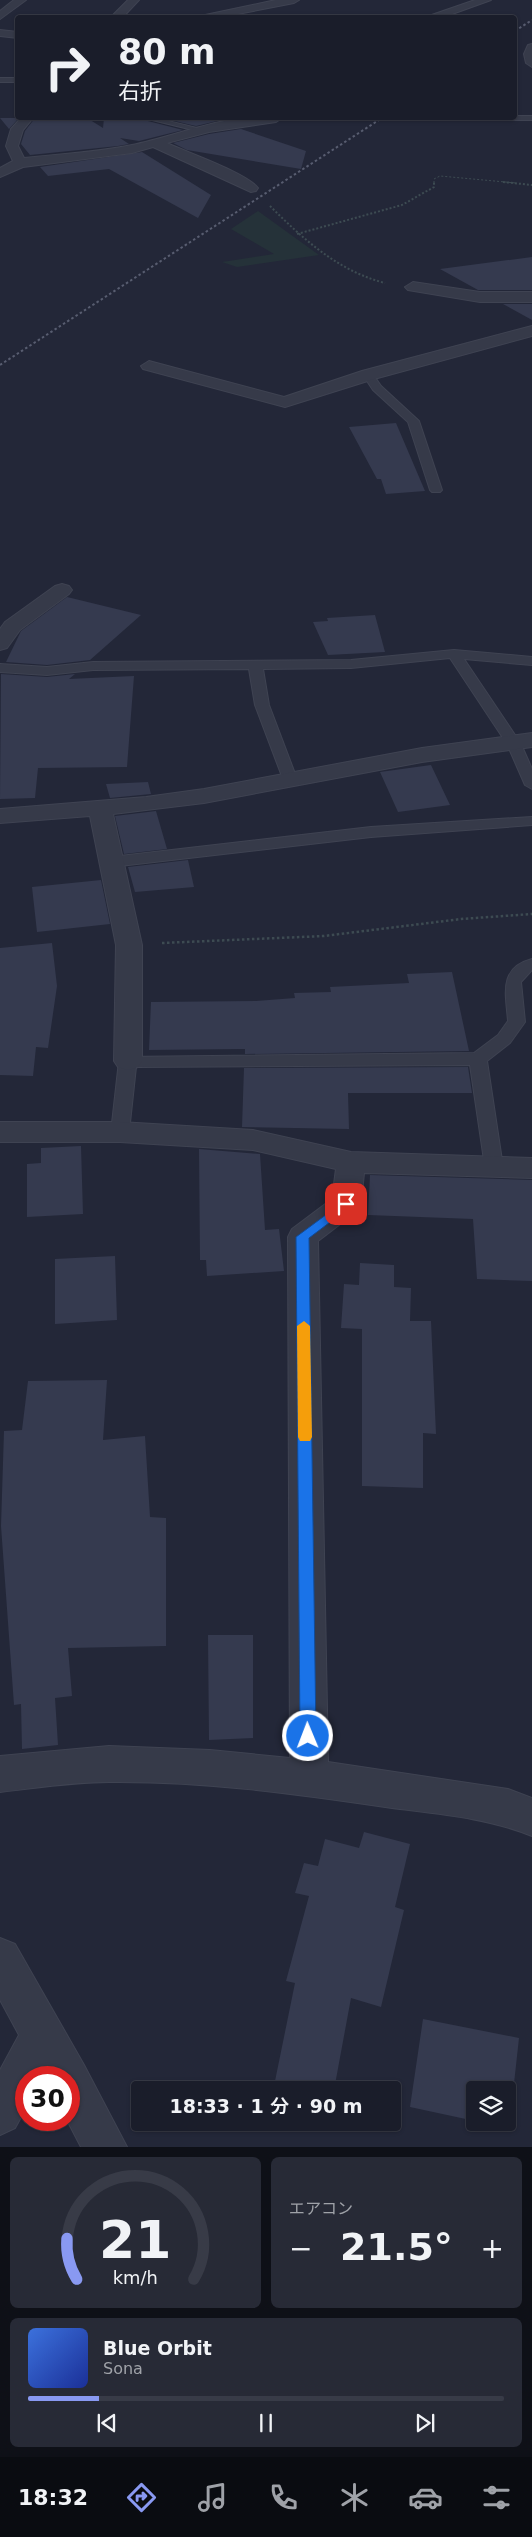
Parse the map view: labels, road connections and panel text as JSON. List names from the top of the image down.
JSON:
{
  "page": {
    "turn": ["80 m", "右折"],
    "limit": "30",
    "trip": "18:33 · 1 分 · 90 m",
    "tile": "エアコン",
    "heat": ["−", "21.5°", "+"],
    "song": ["Blue Orbit", "Sona"],
    "tabs": "18:32",
    "gauge": ["21", "km/h"]
  }
}
